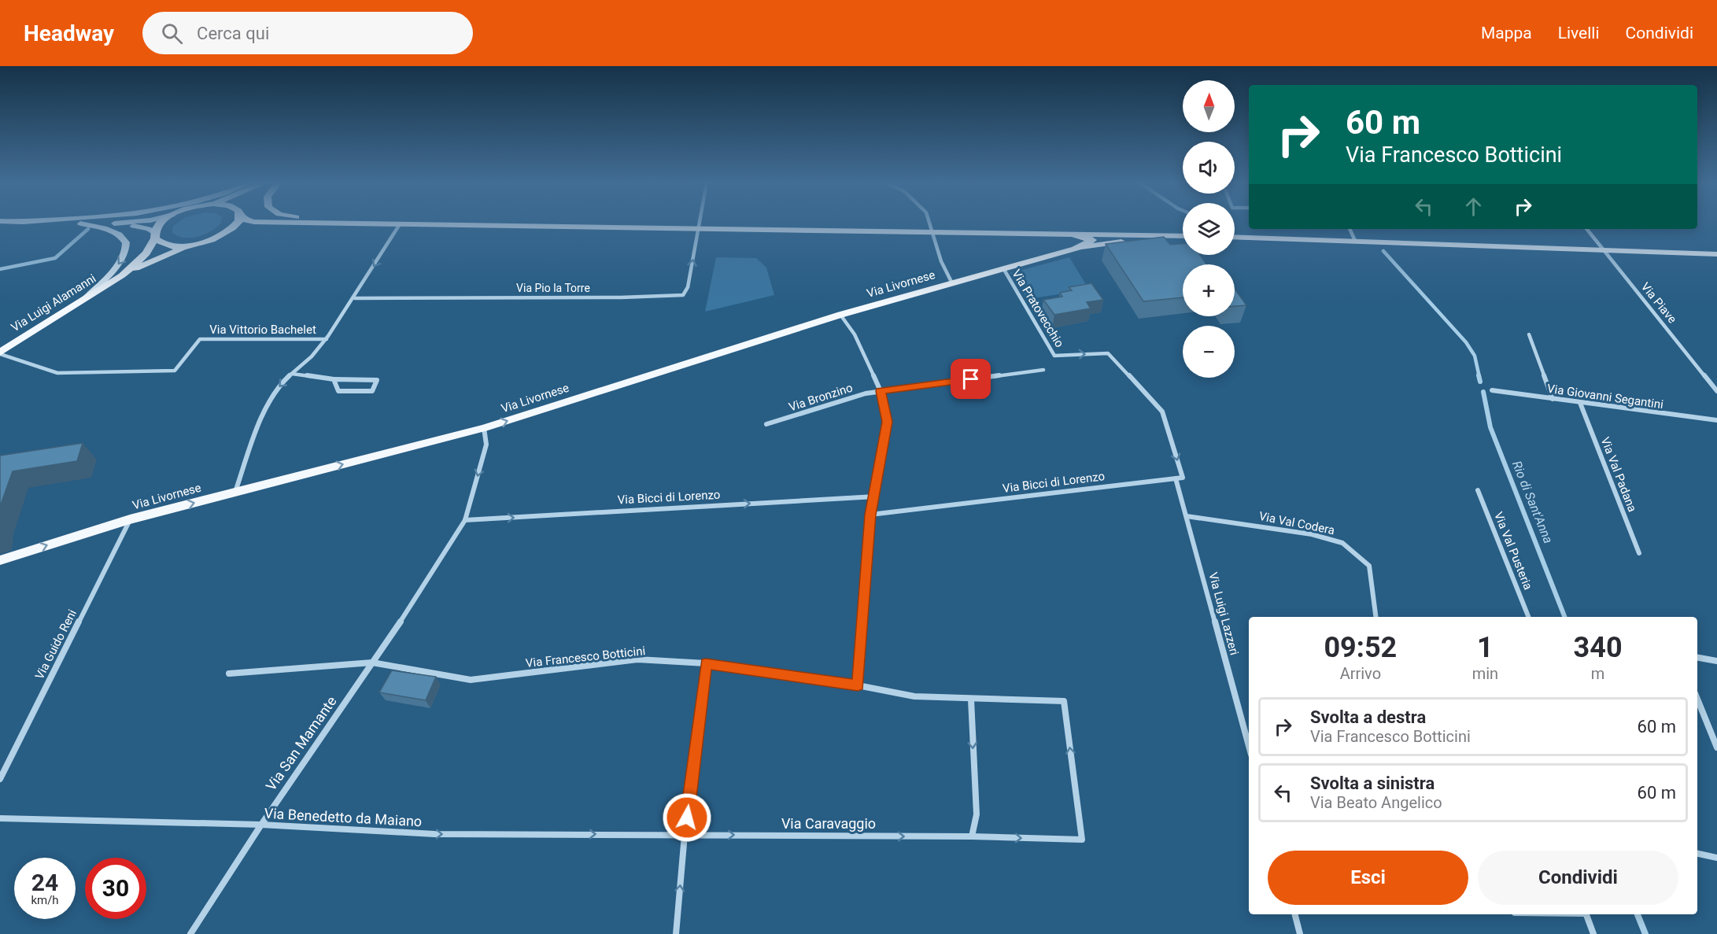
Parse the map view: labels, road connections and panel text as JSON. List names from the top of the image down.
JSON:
{
  "streets": {
    "main road": ["Via Livornese", "Via Luigi Alamanni"],
    "street": [
      "Via Pio la Torre",
      "Via Piave",
      "Via Pratovecchio",
      "Via Vittorio Bachelet",
      "Via Giovanni Segantini",
      "Via Bronzino",
      "Via Val Padana",
      "Via Bicci di Lorenzo",
      "Via Val Codera",
      "Via Val Pusteria",
      "Via Luigi Lazzeri",
      "Via Guido Reni",
      "Via Francesco Botticini",
      "Via San Mamante",
      "Via Benedetto da Maiano",
      "Via Caravaggio"
    ]
  },
  "crossings": [
    ["Via Livornese", "Via Pratovecchio"],
    ["Via Livornese", "Via Guido Reni"],
    ["Via Livornese", "Via San Mamante"],
    ["Via Luigi Alamanni", "Via Vittorio Bachelet"],
    ["Via Pratovecchio", "Via Bicci di Lorenzo"],
    ["Via Giovanni Segantini", "Via Val Padana"],
    ["Via Bicci di Lorenzo", "Via Luigi Lazzeri"],
    ["Via Bicci di Lorenzo", "Via San Mamante"],
    ["Via Val Codera", "Via Luigi Lazzeri"],
    ["Via Francesco Botticini", "Via San Mamante"],
    ["Via Francesco Botticini", "Via Caravaggio"],
    ["Via San Mamante", "Via Benedetto da Maiano"],
    ["Via Benedetto da Maiano", "Via Caravaggio"]
  ],
  "one_way": [
    "Via Livornese",
    "Via Pio la Torre",
    "Via Pratovecchio",
    "Via Bicci di Lorenzo",
    "Via Benedetto da Maiano"
  ],
  "water": ["Rio di Sant'Anna"],
  "north": "top",
  "page": {
    "header": "Headway",
    "search": "Cerca qui",
    "nav": ["Mappa", "Livelli", "Condividi"],
    "map_buttons": ["+", "−"],
    "turn": ["60 m", "Via Francesco Botticini"],
    "eta": [
      "09:52",
      "Arrivo",
      "1",
      "min",
      "340",
      "m"
    ],
    "list": [
      {
        "name": "Svolta a destra",
        "note": "Via Francesco Botticini",
        "value": "60 m"
      },
      {
        "name": "Svolta a sinistra",
        "note": "Via Beato Angelico",
        "value": "60 m"
      }
    ],
    "buttons": ["Esci", "Condividi"],
    "speed": "24 km/h",
    "limit": "30"
  }
}
